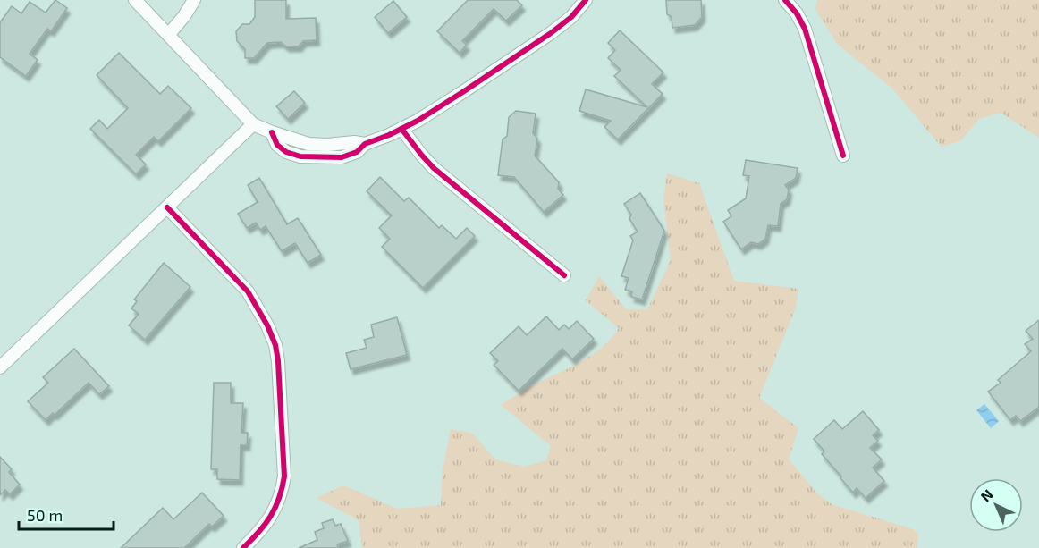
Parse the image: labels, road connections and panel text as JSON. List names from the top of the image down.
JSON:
{
  "scale_bar": "50 m",
  "north": "top left"
}
